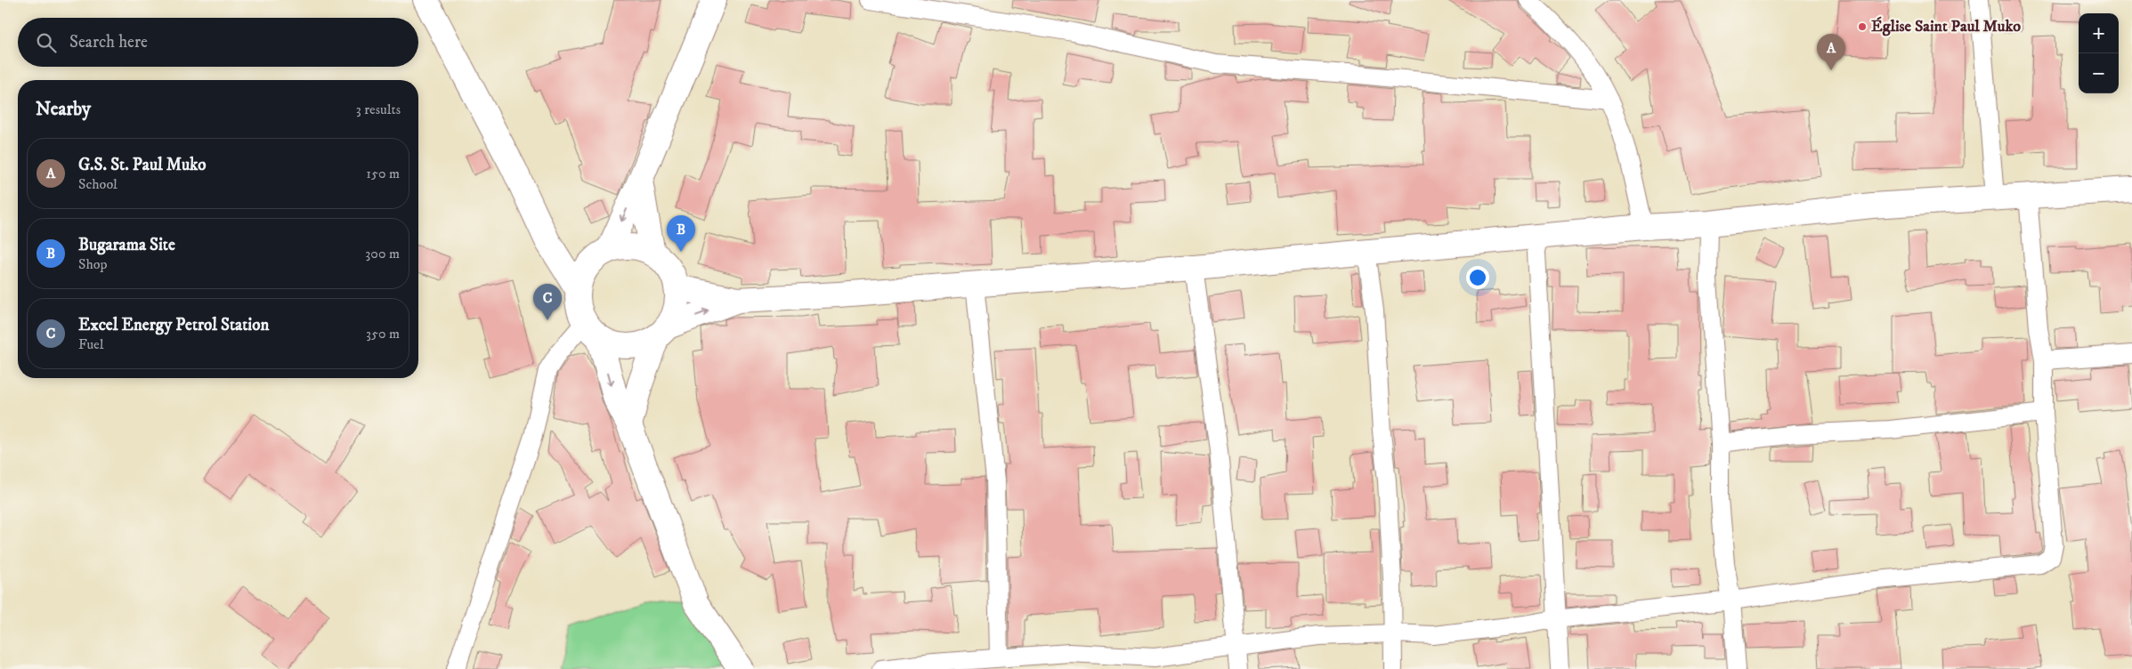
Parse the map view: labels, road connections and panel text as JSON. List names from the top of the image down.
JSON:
{
  "places": ["Église Saint Paul Muko"],
  "page": {
    "map_buttons": ["+", "−"],
    "search": "Search here",
    "pins": ["A", "B", "C"],
    "heading": ["Nearby", "3 results"],
    "list": [
      {
        "mark": "A",
        "name": "G.S. St. Paul Muko",
        "note": "School",
        "value": "150 m"
      },
      {
        "mark": "B",
        "name": "Bugarama Site",
        "note": "Shop",
        "value": "300 m"
      },
      {
        "mark": "C",
        "name": "Excel Energy Petrol Station",
        "note": "Fuel",
        "value": "350 m"
      }
    ]
  }
}
